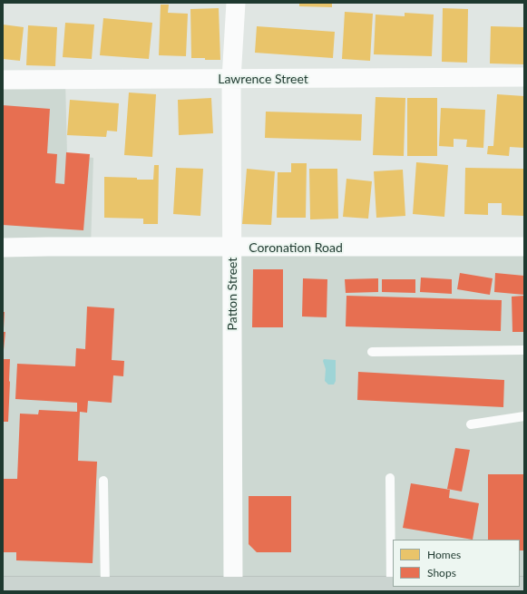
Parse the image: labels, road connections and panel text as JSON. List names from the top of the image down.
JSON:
{
  "streets": {
    "street": ["Lawrence Street", "Coronation Road", "Patton Street"]
  },
  "crossings": [
    ["Lawrence Street", "Patton Street"],
    ["Coronation Road", "Patton Street"]
  ],
  "legend": ["Homes", "Shops"]
}
